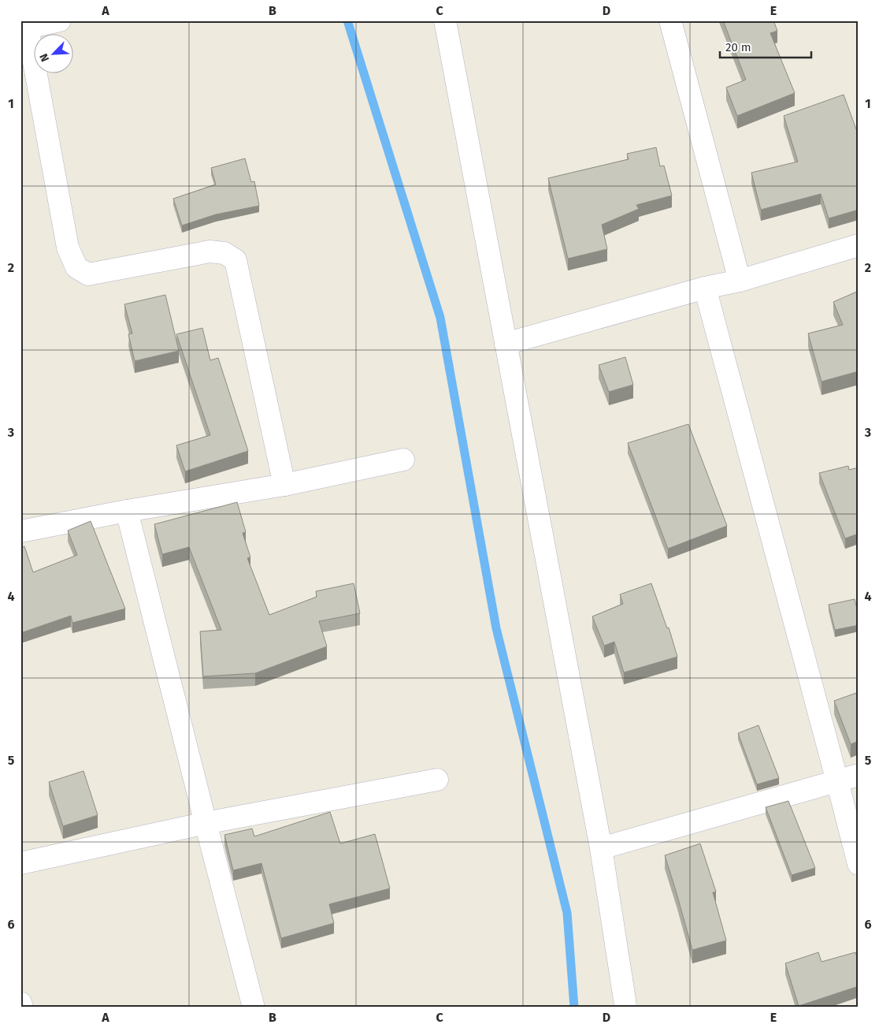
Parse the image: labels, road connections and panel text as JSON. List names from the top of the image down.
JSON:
{
  "scale_bar": "20 m",
  "north": "bottom left",
  "grid": {
    "columns": [
      "A",
      "B",
      "C",
      "D",
      "E"
    ],
    "rows": [
      "1",
      "2",
      "3",
      "4",
      "5",
      "6"
    ]
  }
}
